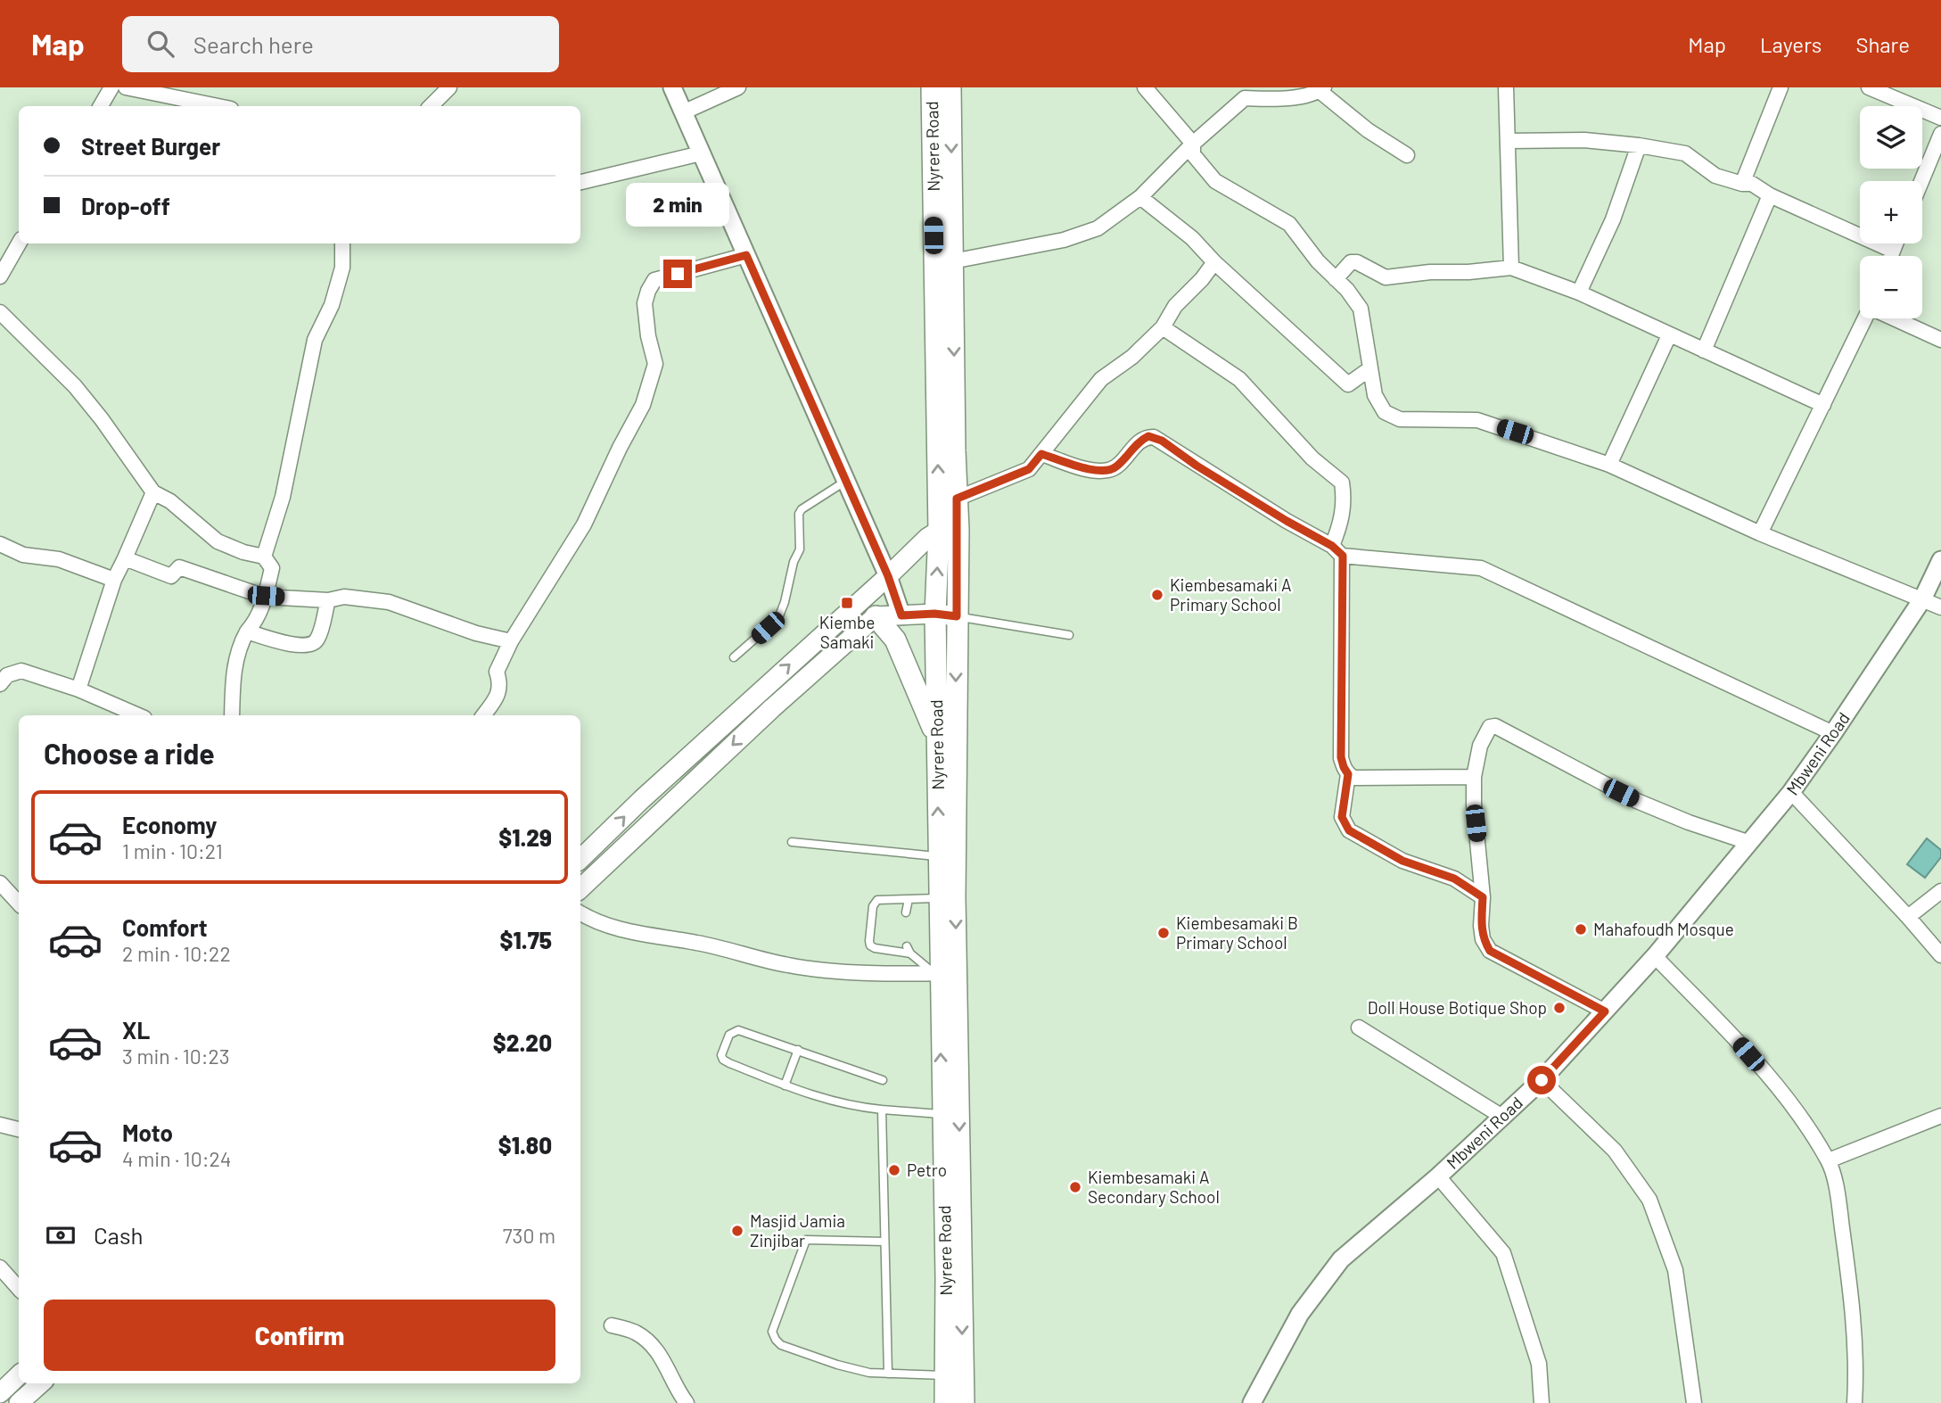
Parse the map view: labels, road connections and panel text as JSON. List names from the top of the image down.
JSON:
{
  "streets": {
    "main road": ["Nyrere Road"],
    "street": ["Mbweni Road"]
  },
  "places": {
    "other": [
      "Kiembesamaki A Primary School",
      "Mahafoudh Mosque",
      "Kiembesamaki B Primary School",
      "Doll House Botique Shop",
      "Petro",
      "Kiembesamaki A Secondary School",
      "Masjid Jamia Zinjibar"
    ],
    "transit": ["Kiembe Samaki"]
  },
  "page": {
    "header": "Map",
    "search": "Search here",
    "nav": ["Map", "Layers", "Share"],
    "map_buttons": ["+", "−"],
    "banner": ["Street Burger", "Drop-off"],
    "bubble": "2 min",
    "heading": "Choose a ride",
    "list": [
      {
        "name": "Economy",
        "note": "1 min · 10:21",
        "value": "$1.29"
      },
      {
        "name": "Comfort",
        "note": "2 min · 10:22",
        "value": "$1.75"
      },
      {
        "name": "XL",
        "note": "3 min · 10:23",
        "value": "$2.20"
      },
      {
        "name": "Moto",
        "note": "4 min · 10:24",
        "value": "$1.80"
      }
    ],
    "pay": ["Cash", "730 m"],
    "buttons": "Confirm"
  }
}
